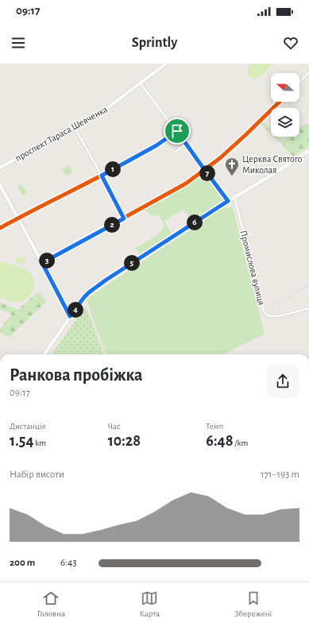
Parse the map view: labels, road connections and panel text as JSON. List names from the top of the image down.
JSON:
{
  "streets": {
    "main road": ["проспект Тараса Шевченка"],
    "street": ["Промислова вулиця"]
  },
  "places": {
    "church": ["Церква Святого Миколая"]
  },
  "north": "left",
  "page": {
    "status": "09:17",
    "header": "Sprintly",
    "pins": [
      "1",
      "7",
      "6",
      "2",
      "3",
      "5",
      "4"
    ],
    "heading": ["Ранкова пробіжка", "09:17"],
    "stats": [
      ["Дистанція", "1.54 km"],
      ["Час", "10:28"],
      ["Темп", "6:48 /km"]
    ],
    "chart": ["Набір висоти", "171–193 m"],
    "list": [
      {
        "name": "200 m",
        "note": "6:43"
      }
    ],
    "tabs": ["Головна", "Карта", "Збережені"]
  }
}
